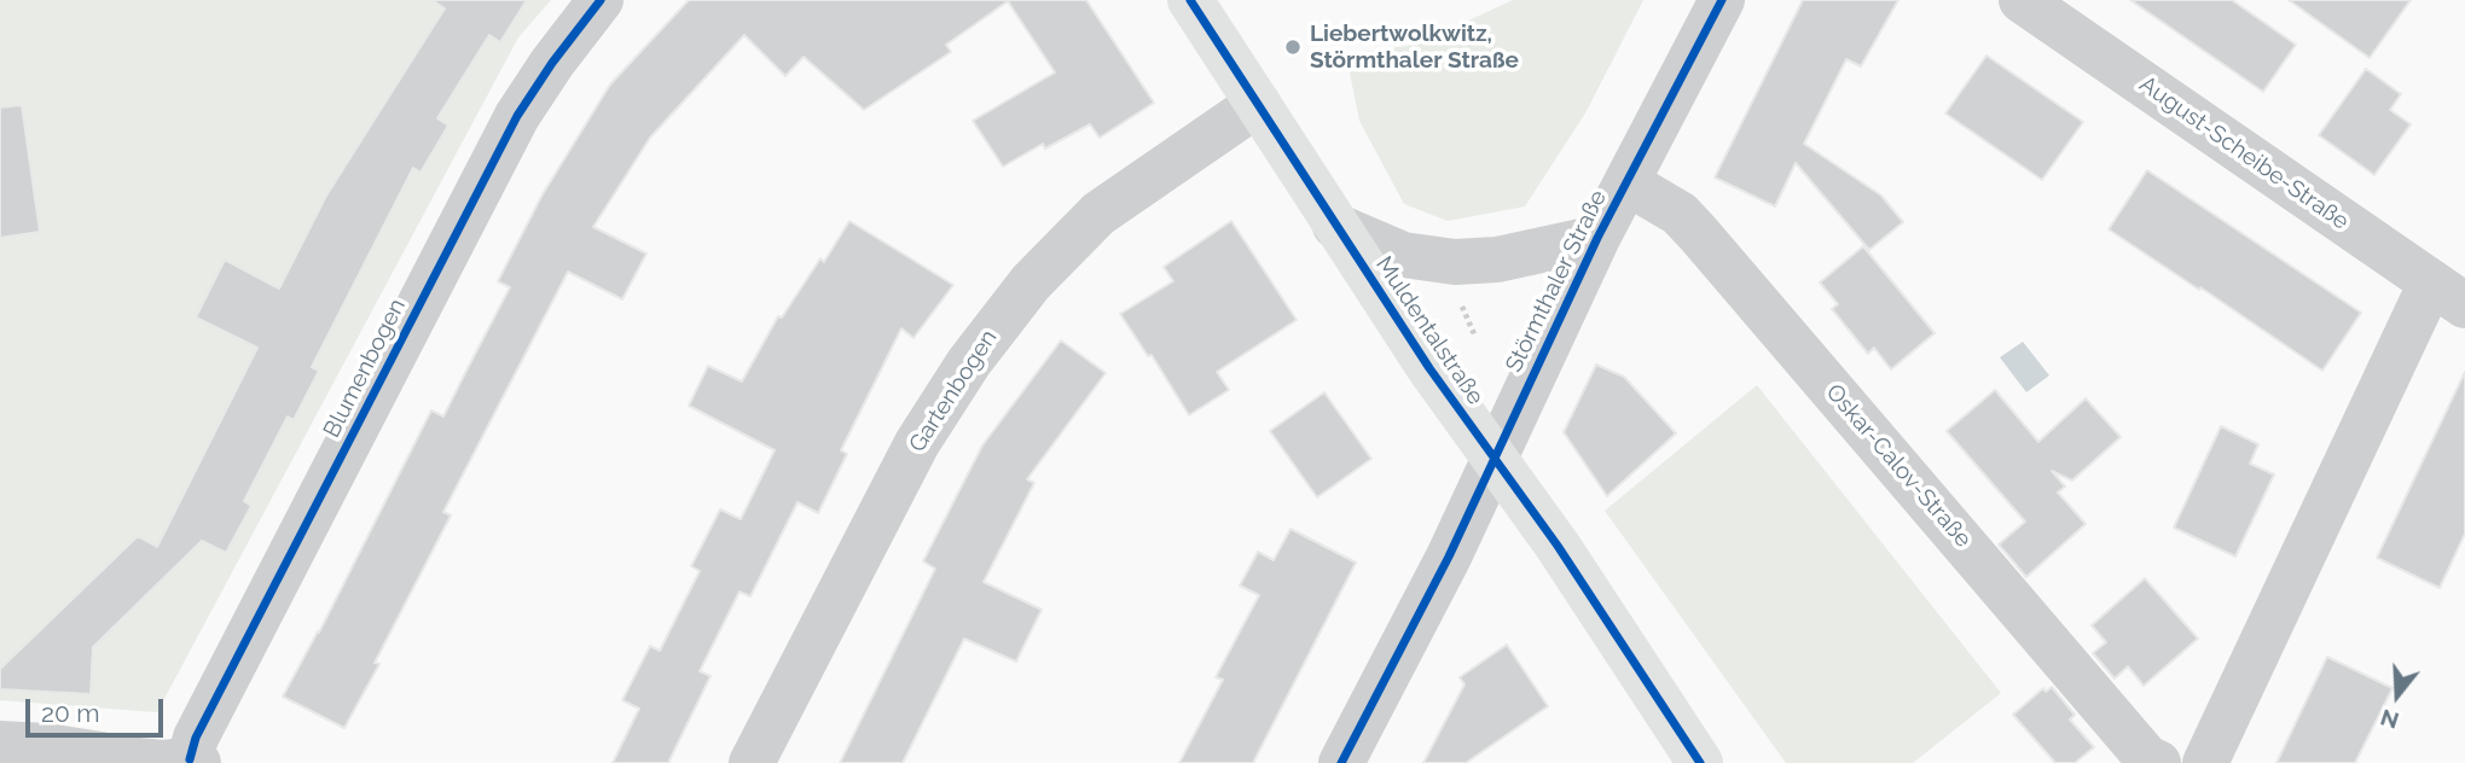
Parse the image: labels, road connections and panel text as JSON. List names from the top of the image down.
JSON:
{
  "streets": {
    "main road": ["Muldentalstraße"],
    "street": [
      "August-Scheibe-Straße",
      "Störmthaler Straße",
      "Blumenbogen",
      "Gartenbogen",
      "Oskar-Calov-Straße"
    ]
  },
  "crossings": [
    ["Störmthaler Straße", "Muldentalstraße"],
    ["Störmthaler Straße", "Oskar-Calov-Straße"],
    ["Muldentalstraße", "Gartenbogen"]
  ],
  "places": ["Liebertwolkwitz, Störmthaler Straße"],
  "scale_bar": "20 m",
  "north": "bottom"
}
